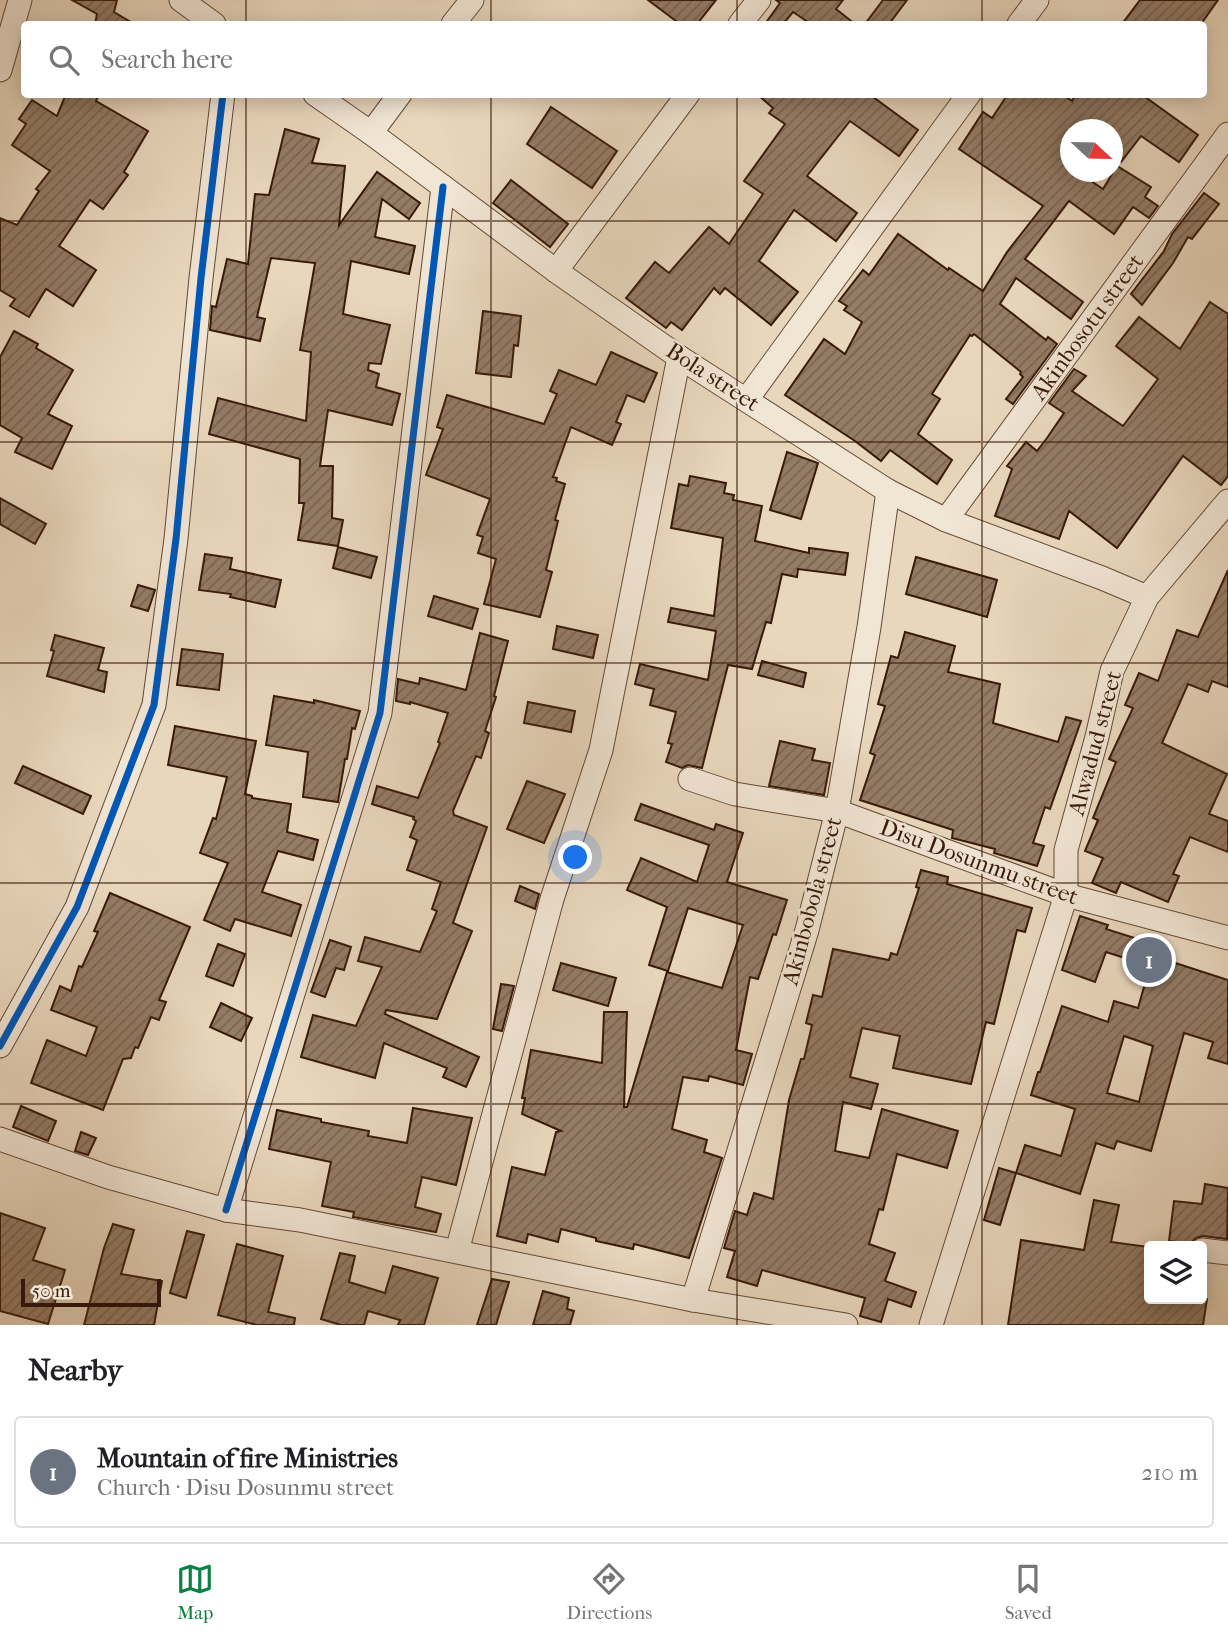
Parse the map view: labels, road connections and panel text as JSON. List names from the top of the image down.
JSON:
{
  "streets": {
    "street": [
      "Akinbosotu street",
      "Bola street",
      "Alwadud street",
      "Disu Dosunmu street",
      "Akinbobola street"
    ]
  },
  "crossings": [
    ["Akinbosotu street", "Bola street"],
    ["Bola street", "Alwadud street"],
    ["Bola street", "Akinbobola street"],
    ["Alwadud street", "Disu Dosunmu street"],
    ["Disu Dosunmu street", "Akinbobola street"]
  ],
  "scale_bar": "50 m",
  "north": "right",
  "page": {
    "search": "Search here",
    "pins": "1",
    "scale": "50 m",
    "heading": "Nearby",
    "list": [
      {
        "mark": "1",
        "name": "Mountain of fire Ministries",
        "note": "Church · Disu Dosunmu street",
        "value": "210 m"
      }
    ],
    "nav": ["Map", "Directions", "Saved"]
  }
}
